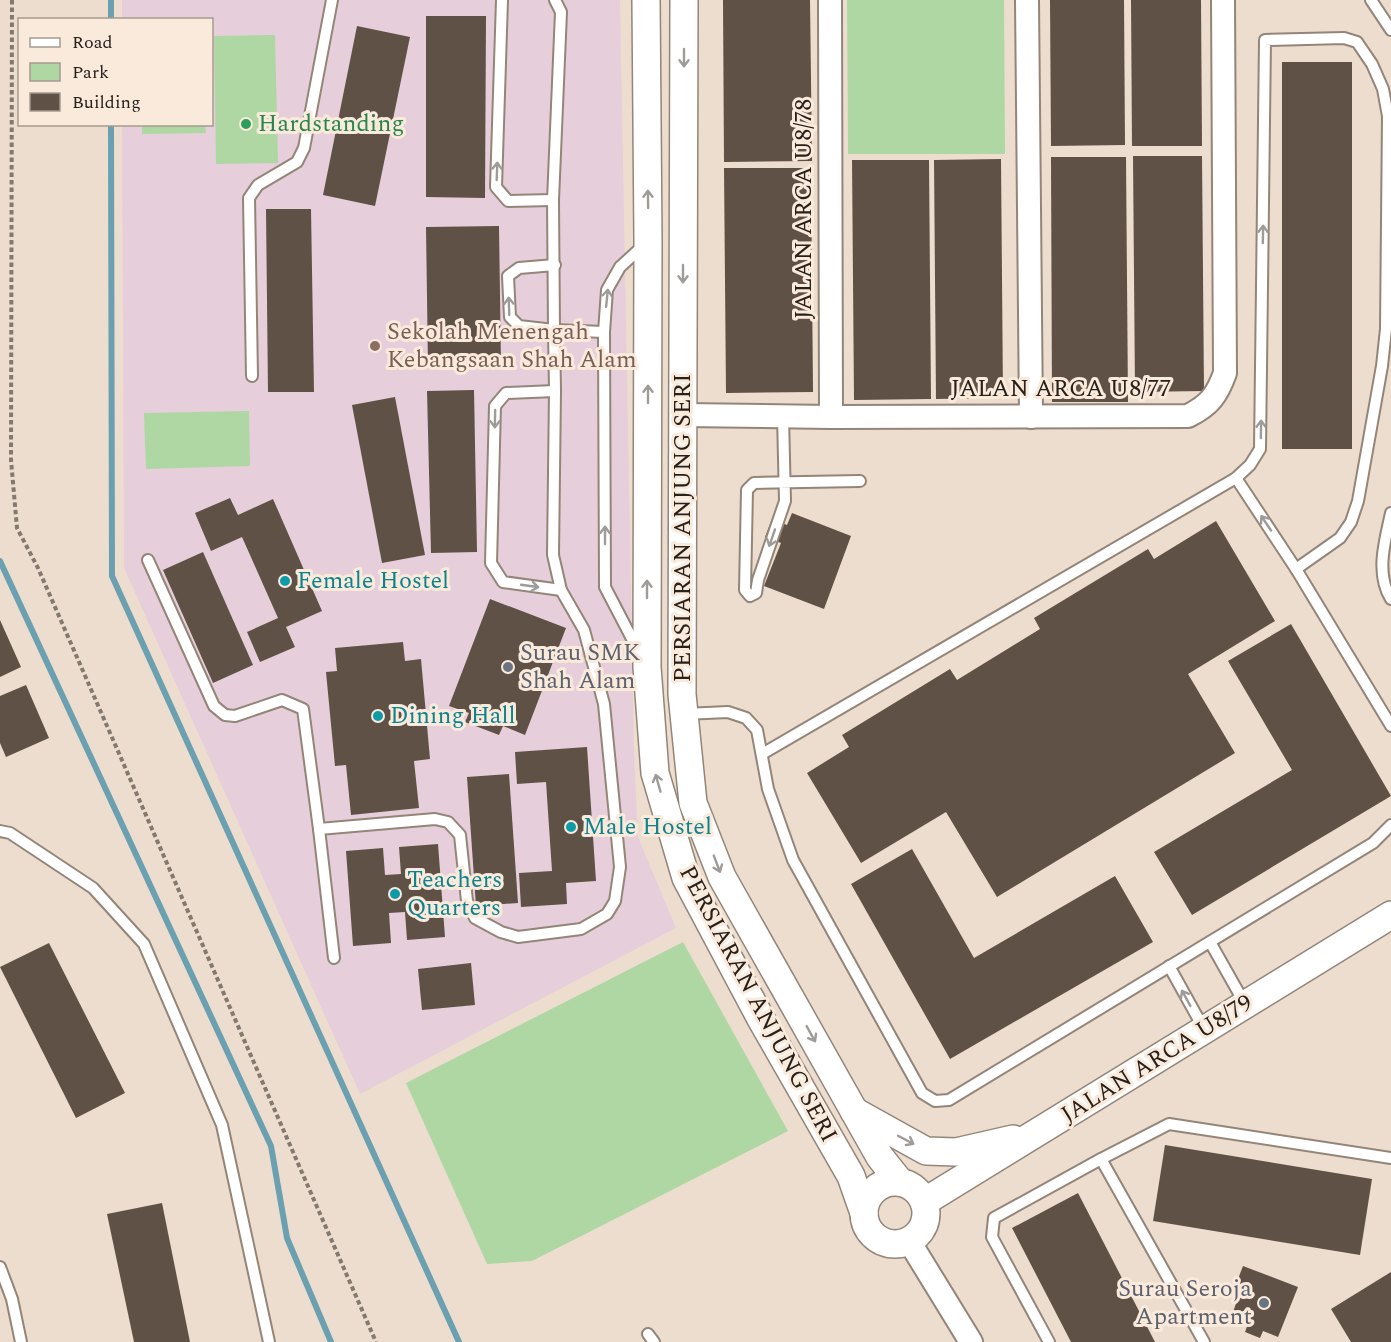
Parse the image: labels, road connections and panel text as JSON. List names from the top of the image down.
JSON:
{
  "streets": {
    "street": [
      "JALAN ARCA U8/78",
      "JALAN ARCA U8/77",
      "PERSIARAN ANJUNG SERI",
      "JALAN ARCA U8/79"
    ]
  },
  "crossings": [
    ["JALAN ARCA U8/78", "JALAN ARCA U8/77"],
    ["JALAN ARCA U8/77", "PERSIARAN ANJUNG SERI"],
    ["PERSIARAN ANJUNG SERI", "JALAN ARCA U8/79"]
  ],
  "places": [
    "Hardstanding",
    "Sekolah Menengah Kebangsaan Shah Alam",
    "Female Hostel",
    "Surau SMK Shah Alam",
    "Dining Hall",
    "Male Hostel",
    "Teachers Quarters",
    "Surau Seroja Apartment"
  ],
  "legend": ["Road", "Park", "Building"]
}
